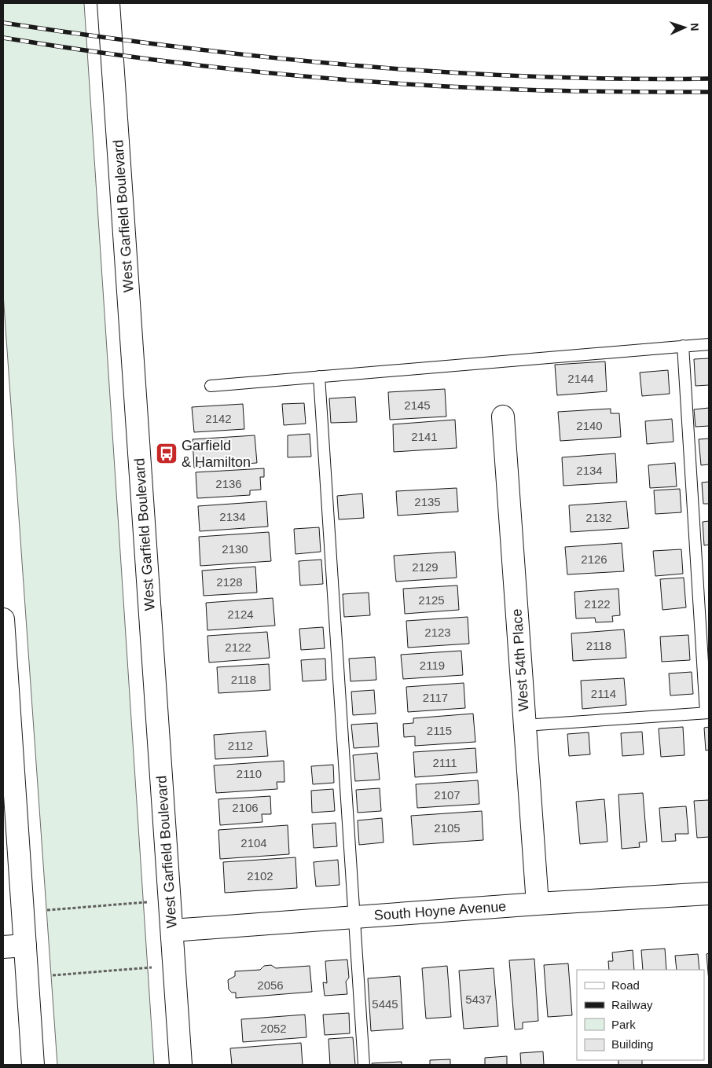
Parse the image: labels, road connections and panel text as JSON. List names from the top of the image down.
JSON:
{
  "streets": {
    "street": ["West Garfield Boulevard", "West 54th Place", "South Hoyne Avenue"]
  },
  "crossings": [
    ["West Garfield Boulevard", "South Hoyne Avenue"],
    ["West 54th Place", "South Hoyne Avenue"]
  ],
  "places": {
    "bus stop": ["Garfield & Hamilton"]
  },
  "house_numbers": [
    "2144",
    "2145",
    "2142",
    "2140",
    "2141",
    "2134",
    "2136",
    "2135",
    "2134",
    "2132",
    "2130",
    "2126",
    "2129",
    "2128",
    "2125",
    "2122",
    "2124",
    "2123",
    "2118",
    "2122",
    "2119",
    "2118",
    "2114",
    "2117",
    "2115",
    "2112",
    "2111",
    "2110",
    "2107",
    "2106",
    "2105",
    "2104",
    "2102",
    "2056",
    "5437",
    "5445",
    "2052"
  ],
  "legend": [
    "Road",
    "Railway",
    "Park",
    "Building"
  ],
  "north": "right"
}
